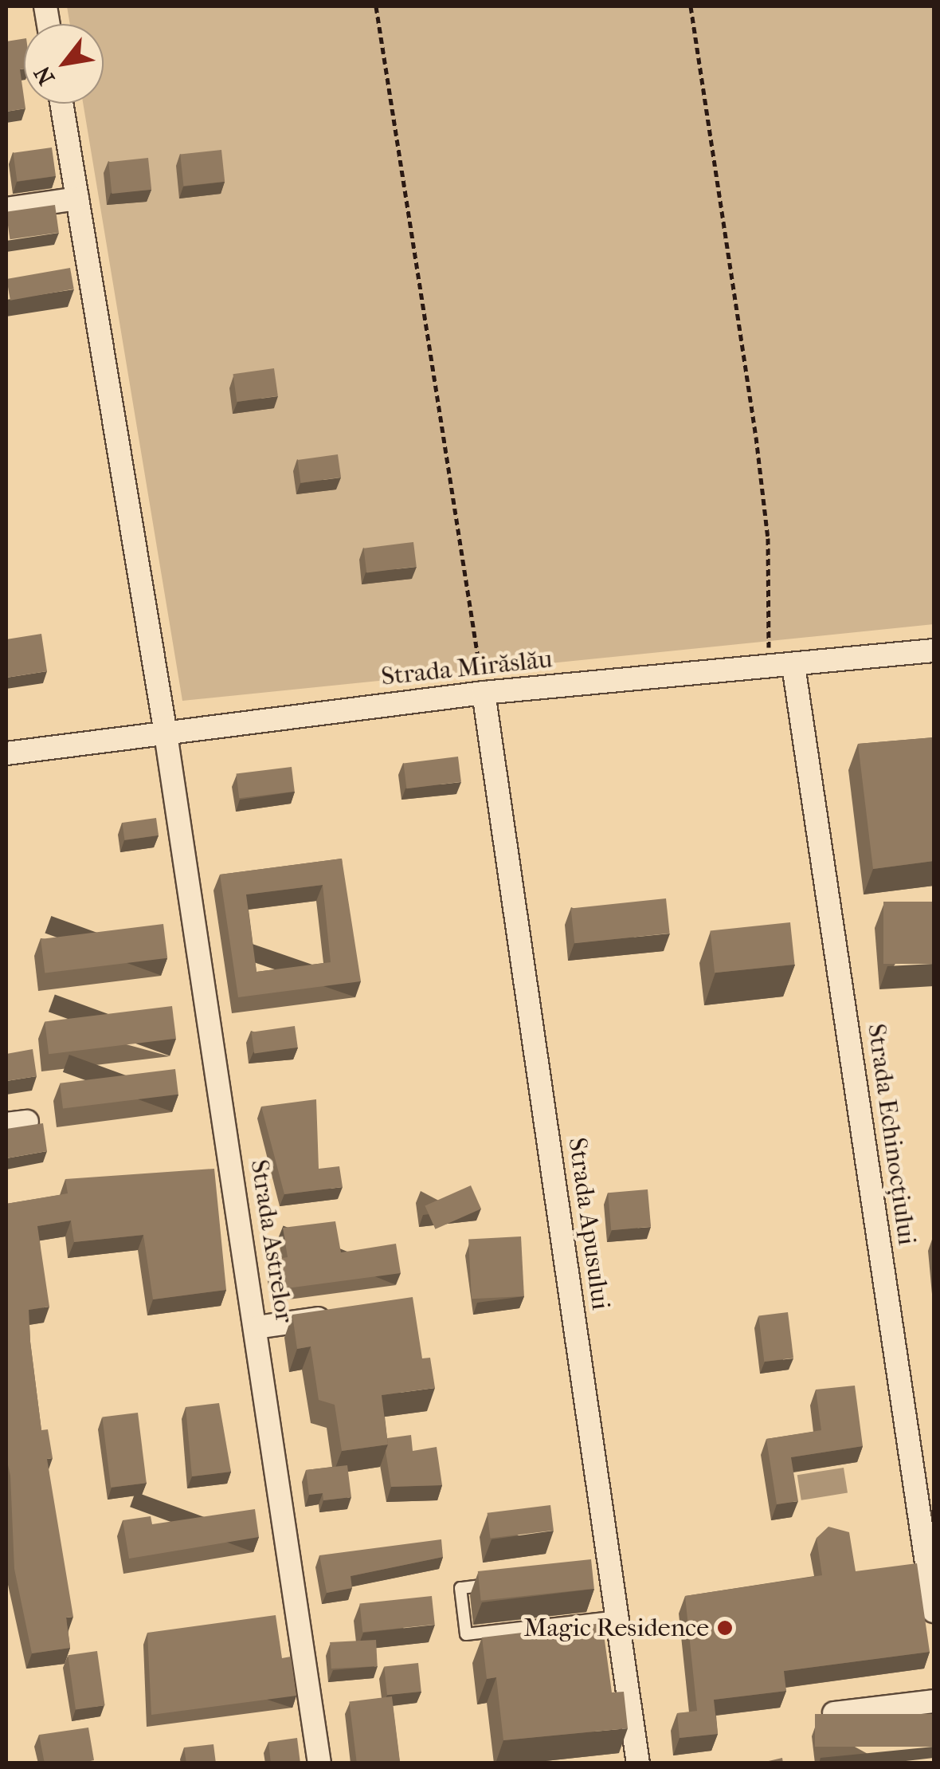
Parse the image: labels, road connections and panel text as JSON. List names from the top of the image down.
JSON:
{
  "streets": {
    "street": [
      "Strada Mirăslău",
      "Strada Echinocțiului",
      "Strada Apusului",
      "Strada Astrelor"
    ]
  },
  "crossings": [
    ["Strada Mirăslău", "Strada Echinocțiului"],
    ["Strada Mirăslău", "Strada Apusului"],
    ["Strada Mirăslău", "Strada Astrelor"]
  ],
  "places": ["Magic Residence"],
  "north": "bottom left"
}
